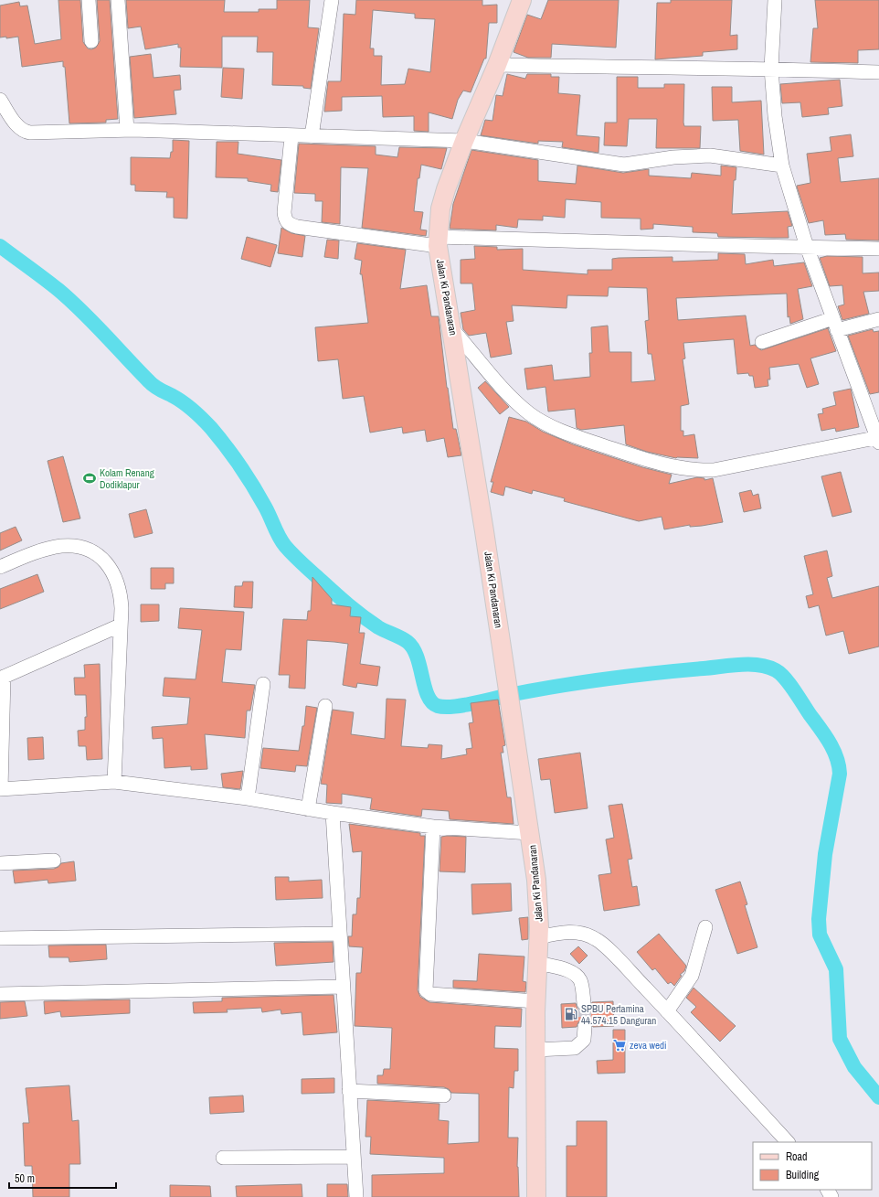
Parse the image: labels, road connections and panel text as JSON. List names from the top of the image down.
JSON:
{
  "streets": {
    "main road": ["Jalan Ki Pandanaran"]
  },
  "places": {
    "sports": ["Kolam Renang Dodiklapur"],
    "fuel station": ["SPBU Pertamina 44.574.15 Danguran"],
    "supermarket": ["zeva wedi"]
  },
  "legend": ["Road", "Building"],
  "scale_bar": "50 m"
}
